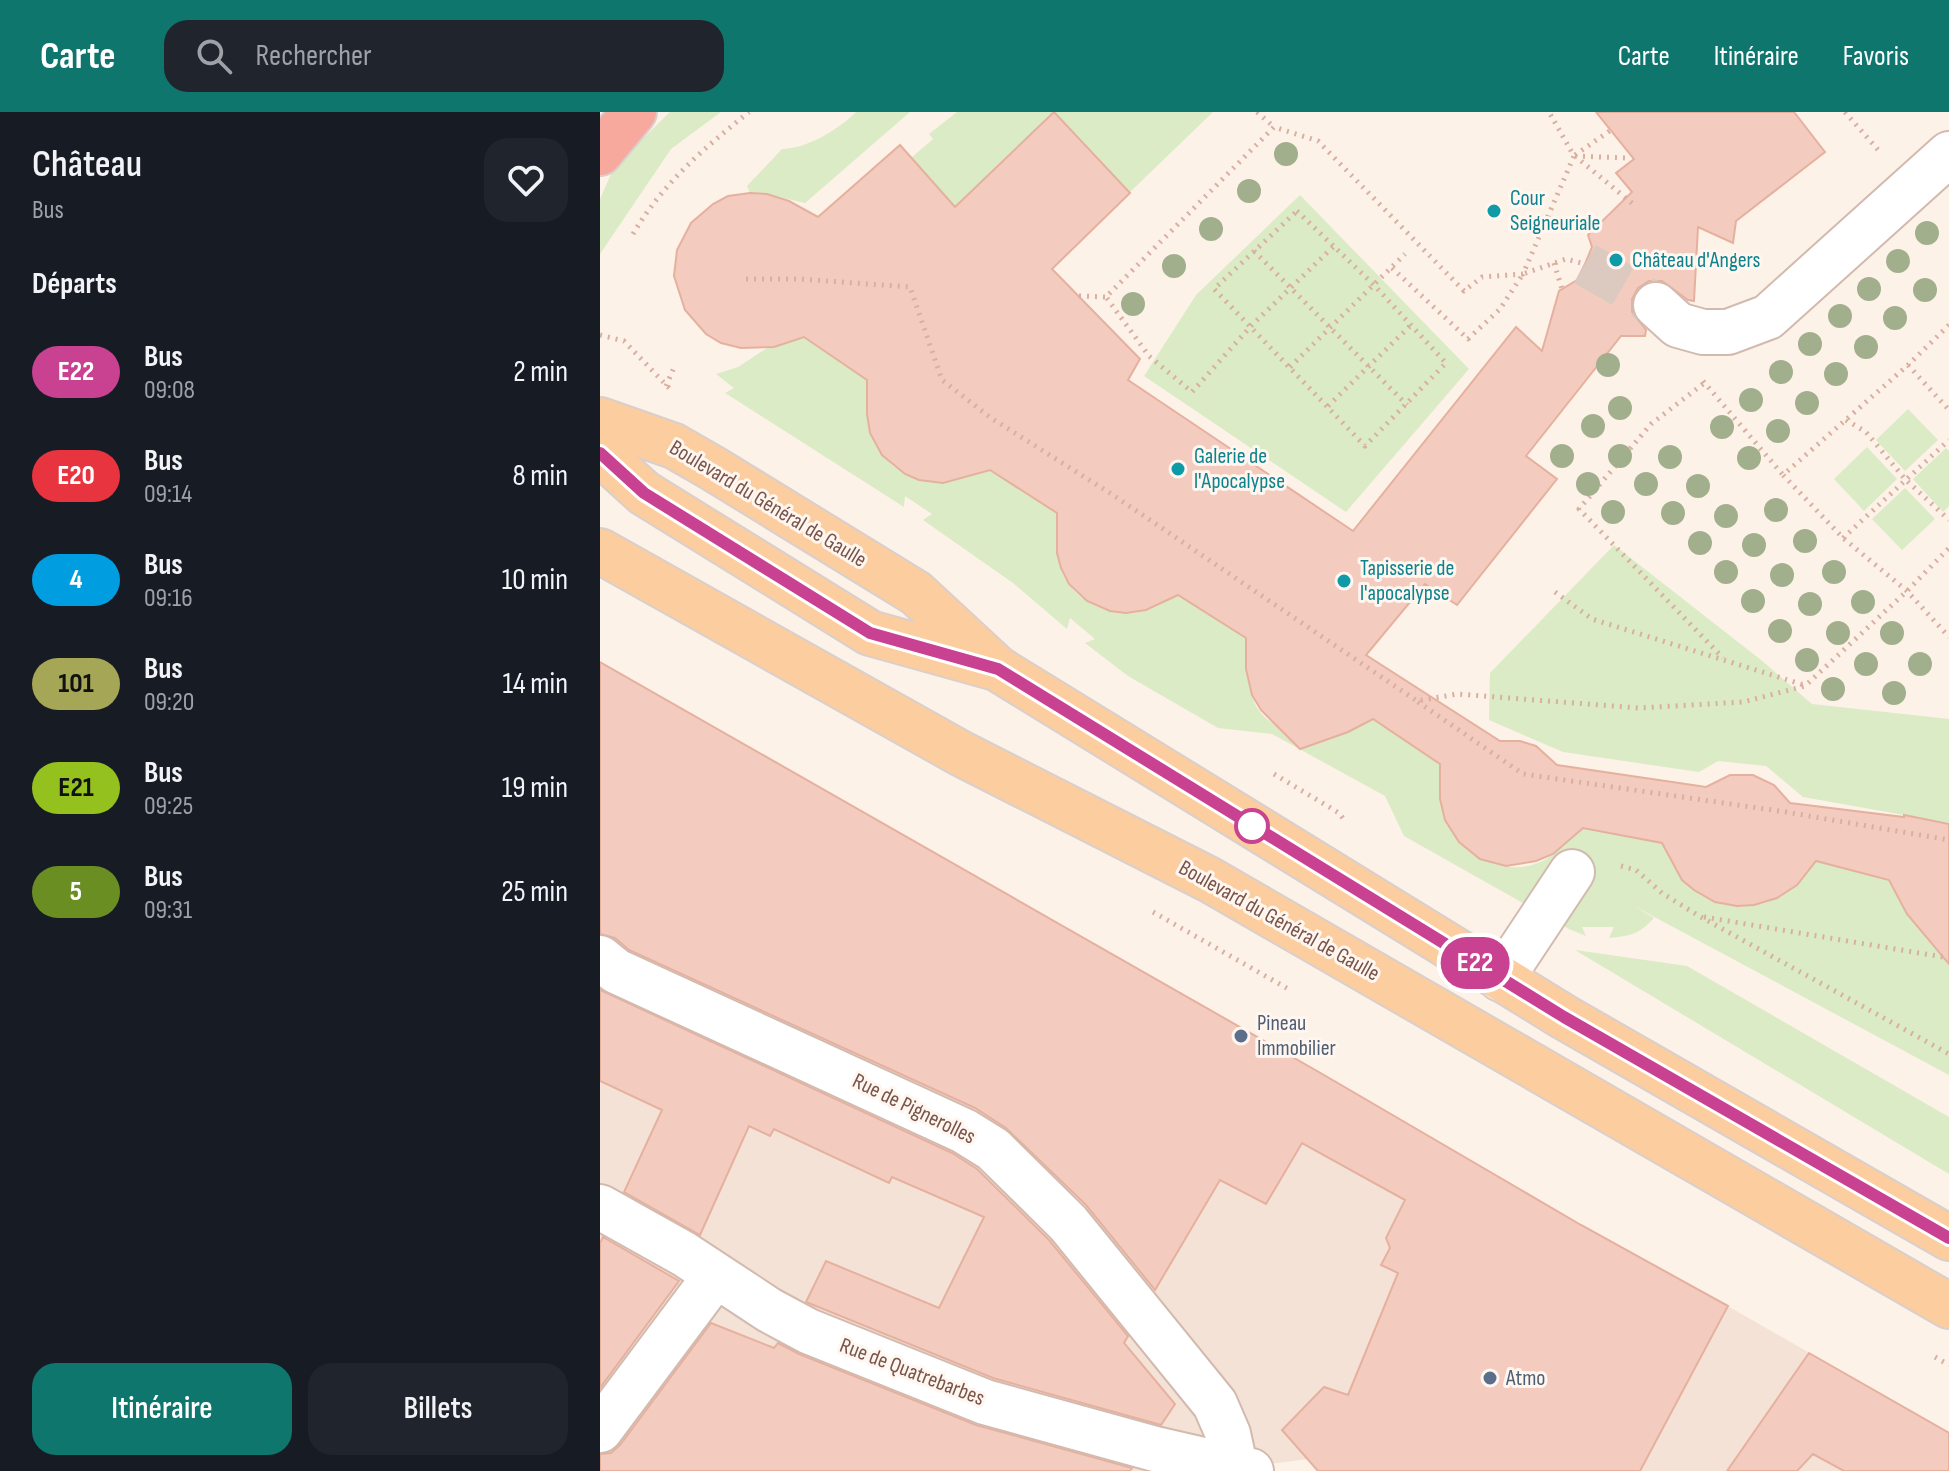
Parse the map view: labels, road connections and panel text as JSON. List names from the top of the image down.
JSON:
{
  "streets": {
    "main road": ["Boulevard du Général de Gaulle"],
    "street": ["Rue de Pignerolles", "Rue de Quatrebarbes"]
  },
  "crossings": [
    ["Rue de Pignerolles", "Rue de Quatrebarbes"]
  ],
  "places": [
    "Cour Seigneuriale",
    "Château d'Angers",
    "Galerie de l'Apocalypse",
    "Tapisserie de l'apocalypse",
    "Pineau Immobilier",
    "Atmo"
  ],
  "lines": ["bus line E22"],
  "page": {
    "header": "Carte",
    "search": "Rechercher",
    "nav": ["Carte", "Itinéraire", "Favoris"],
    "heading": [
      ["Château", "Bus"],
      "Départs"
    ],
    "on_map": "E22",
    "list": [
      {
        "mark": "E22",
        "name": "Bus",
        "note": "09:08",
        "value": "2 min"
      },
      {
        "mark": "E20",
        "name": "Bus",
        "note": "09:14",
        "value": "8 min"
      },
      {
        "mark": "4",
        "name": "Bus",
        "note": "09:16",
        "value": "10 min"
      },
      {
        "mark": "101",
        "name": "Bus",
        "note": "09:20",
        "value": "14 min"
      },
      {
        "mark": "E21",
        "name": "Bus",
        "note": "09:25",
        "value": "19 min"
      },
      {
        "mark": "5",
        "name": "Bus",
        "note": "09:31",
        "value": "25 min"
      }
    ],
    "buttons": ["Itinéraire", "Billets"]
  }
}
